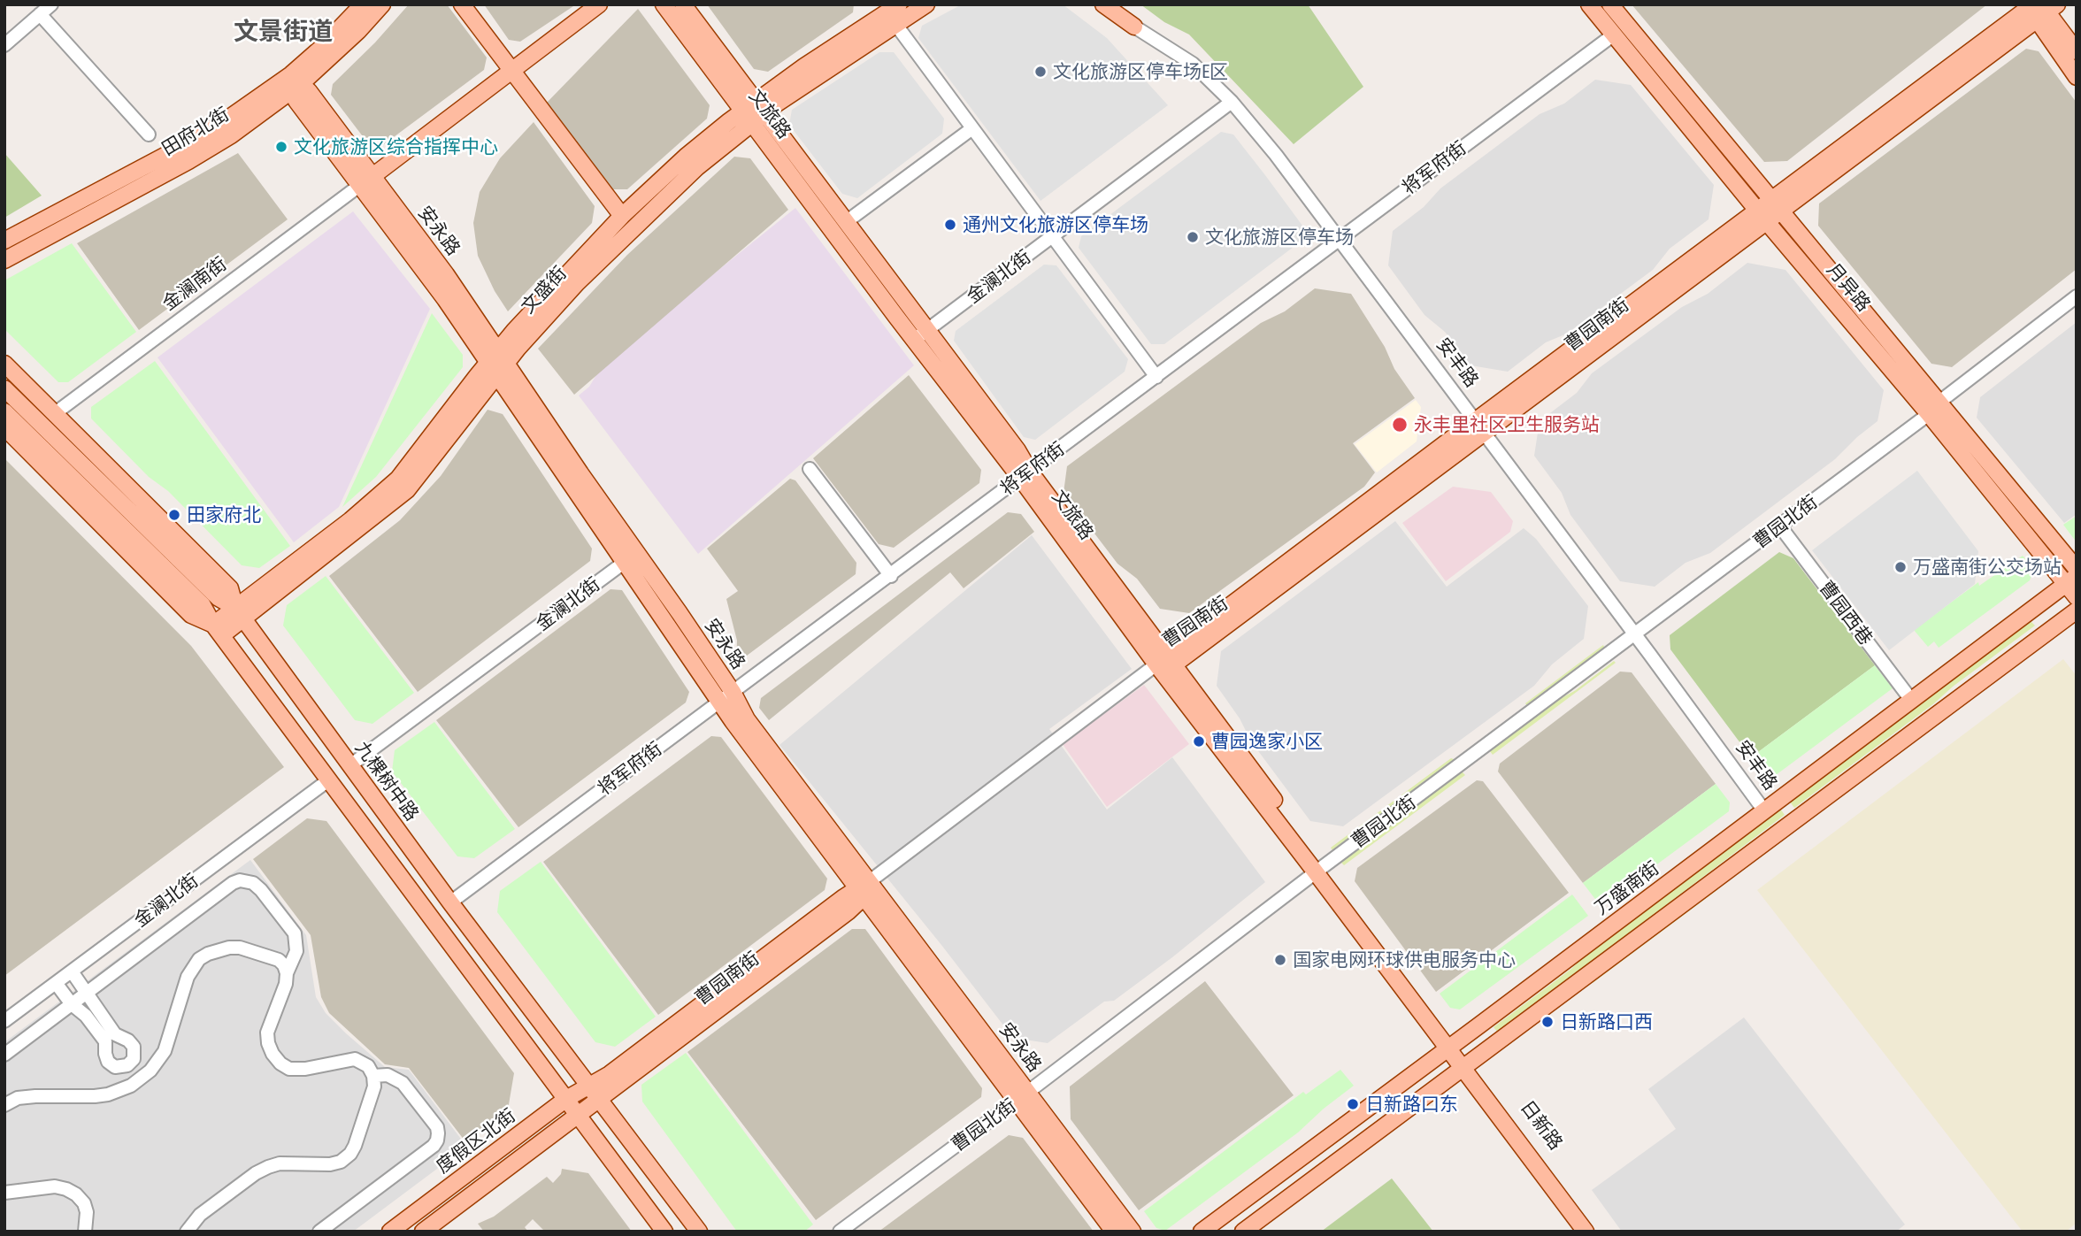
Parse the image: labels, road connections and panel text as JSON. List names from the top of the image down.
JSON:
{
  "streets": {
    "main road": [
      "文旅路",
      "田府北街",
      "安永路",
      "金澜南街",
      "月异路",
      "文盛街",
      "曹园南街",
      "安丰路",
      "九棵树中路",
      "万盛南街",
      "日新路",
      "度假区北街"
    ],
    "street": [
      "将军府街",
      "金澜北街",
      "曹园北街",
      "曹园西巷"
    ]
  },
  "crossings": [
    ["文旅路", "将军府街"],
    ["文旅路", "金澜北街"],
    ["文旅路", "文盛街"],
    ["文旅路", "曹园南街"],
    ["文旅路", "曹园北街"],
    ["文旅路", "万盛南街"],
    ["文旅路", "日新路"],
    ["田府北街", "安永路"],
    ["将军府街", "安永路"],
    ["将军府街", "月异路"],
    ["将军府街", "安丰路"],
    ["将军府街", "九棵树中路"],
    ["安永路", "金澜北街"],
    ["安永路", "金澜南街"],
    ["安永路", "文盛街"],
    ["安永路", "曹园南街"],
    ["安永路", "曹园北街"],
    ["金澜北街", "安丰路"],
    ["金澜北街", "九棵树中路"],
    ["月异路", "曹园南街"],
    ["月异路", "曹园北街"],
    ["月异路", "万盛南街"],
    ["文盛街", "九棵树中路"],
    ["曹园南街", "安丰路"],
    ["曹园南街", "九棵树中路"],
    ["曹园南街", "度假区北街"],
    ["安丰路", "曹园北街"],
    ["安丰路", "万盛南街"],
    ["曹园北街", "曹园西巷"],
    ["曹园西巷", "万盛南街"],
    ["九棵树中路", "度假区北街"],
    ["万盛南街", "日新路"]
  ],
  "districts": ["文景街道"],
  "places": [
    "文化旅游区停车场E区",
    "文化旅游区综合指挥中心",
    "通州文化旅游区停车场",
    "文化旅游区停车场",
    "永丰里社区卫生服务站",
    "田家府北",
    "万盛南街公交场站",
    "曹园逸家小区",
    "国家电网环球供电服务中心",
    "日新路口西",
    "日新路口东"
  ]
}
